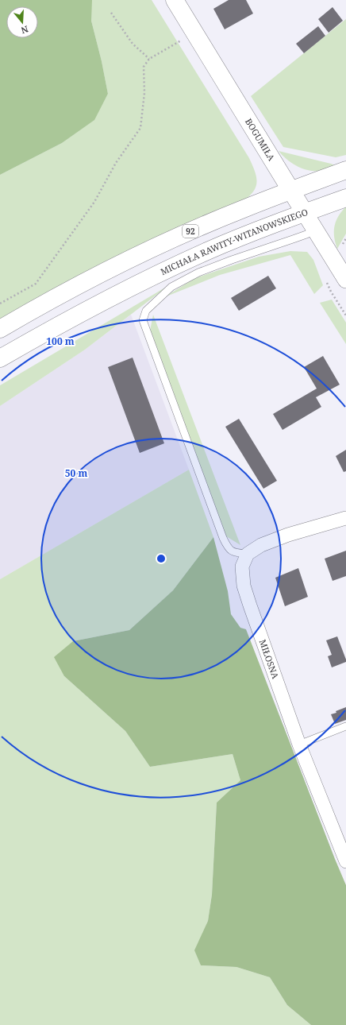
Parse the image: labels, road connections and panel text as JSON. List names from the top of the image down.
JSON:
{
  "streets": {
    "main road": ["BOGUMIŁA", "92", "MICHAŁA RAWITY-WITANOWSKIEGO"],
    "street": ["MIŁOSNA"]
  },
  "crossings": [
    ["BOGUMIŁA", "92"],
    ["BOGUMIŁA", "MICHAŁA RAWITY-WITANOWSKIEGO"]
  ],
  "north": "bottom",
  "rings": ["100 m", "50 m"]
}
